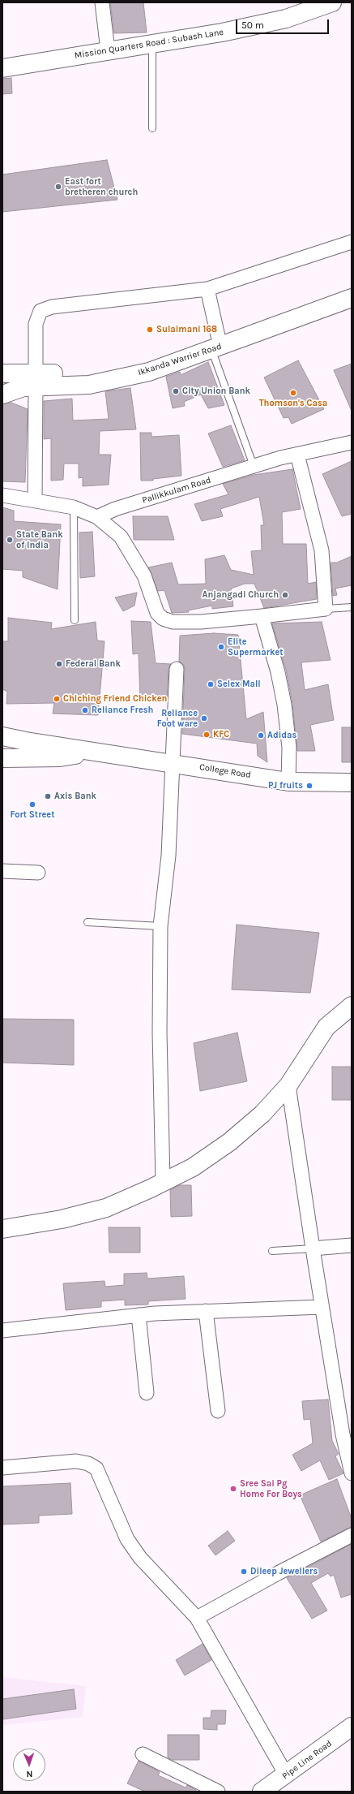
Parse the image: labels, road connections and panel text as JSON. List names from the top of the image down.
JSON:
{
  "streets": {
    "main road": [
      "Mission Quarters Road : Subash Lane",
      "Ikkanda Warrier Road",
      "College Road",
      "Pipe Line Road"
    ],
    "street": ["Pallikkulam Road"]
  },
  "places": [
    "East fort bretheren church",
    "Sulaimani 168",
    "City Union Bank",
    "Thomson's Casa",
    "State Bank of India",
    "Anjangadi Church",
    "Elite Supermarket",
    "Federal Bank",
    "Selex Mall",
    "Chiching Friend Chicken",
    "Reliance Fresh",
    "Reliance Foot ware",
    "KFC",
    "Adidas",
    "PJ fruits",
    "Axis Bank",
    "Fort Street",
    "Sree Sai Pg Home For Boys",
    "Dileep Jewellers"
  ],
  "scale_bar": "50 m",
  "north": "bottom"
}
